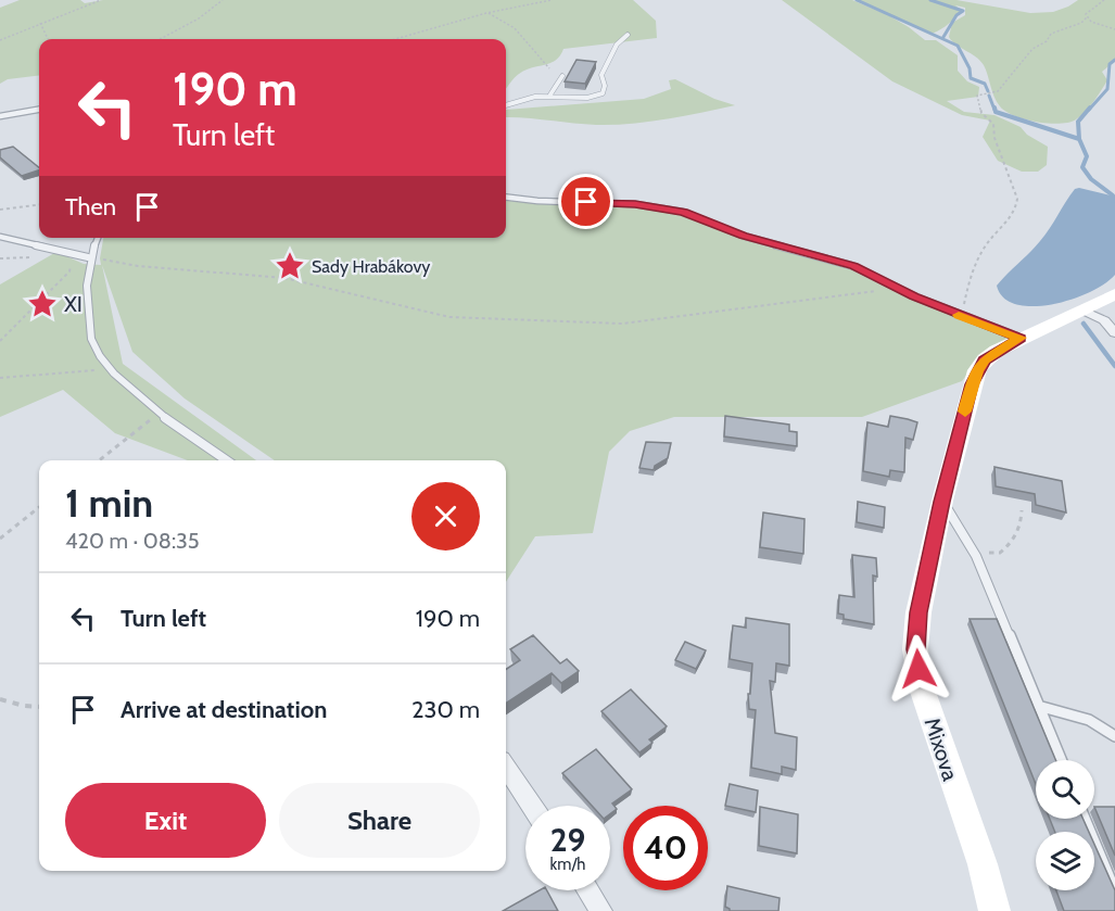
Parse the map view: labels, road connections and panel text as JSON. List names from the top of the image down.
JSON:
{
  "streets": {
    "street": ["Mixova"]
  },
  "places": {
    "place": ["Sady Hrabákovy", "XI"]
  },
  "page": {
    "turn": ["190 m", "Turn left"],
    "then": "Then",
    "heading": ["1 min", "420 m · 08:35"],
    "list": [
      {
        "name": "Turn left",
        "value": "190 m"
      },
      {
        "name": "Arrive at destination",
        "value": "230 m"
      }
    ],
    "buttons": ["Exit", "Share"],
    "speed": "29 km/h",
    "limit": "40"
  }
}
